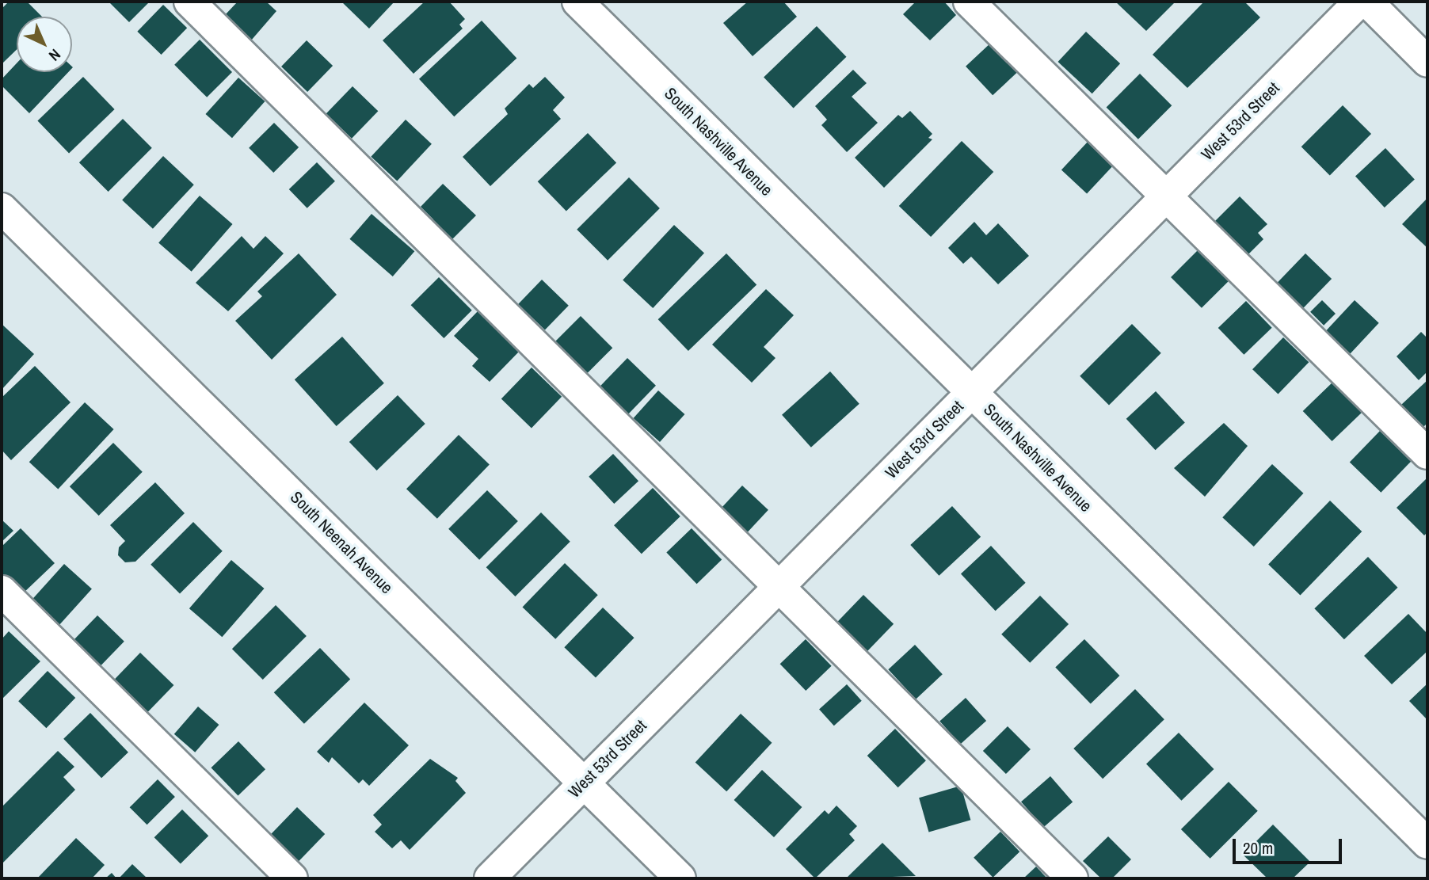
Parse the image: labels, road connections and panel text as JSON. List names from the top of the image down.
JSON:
{
  "streets": {
    "street": ["West 53rd Street", "South Nashville Avenue", "South Neenah Avenue"]
  },
  "crossings": [
    ["West 53rd Street", "South Nashville Avenue"],
    ["West 53rd Street", "South Neenah Avenue"]
  ],
  "scale_bar": "20 m",
  "north": "bottom right"
}
